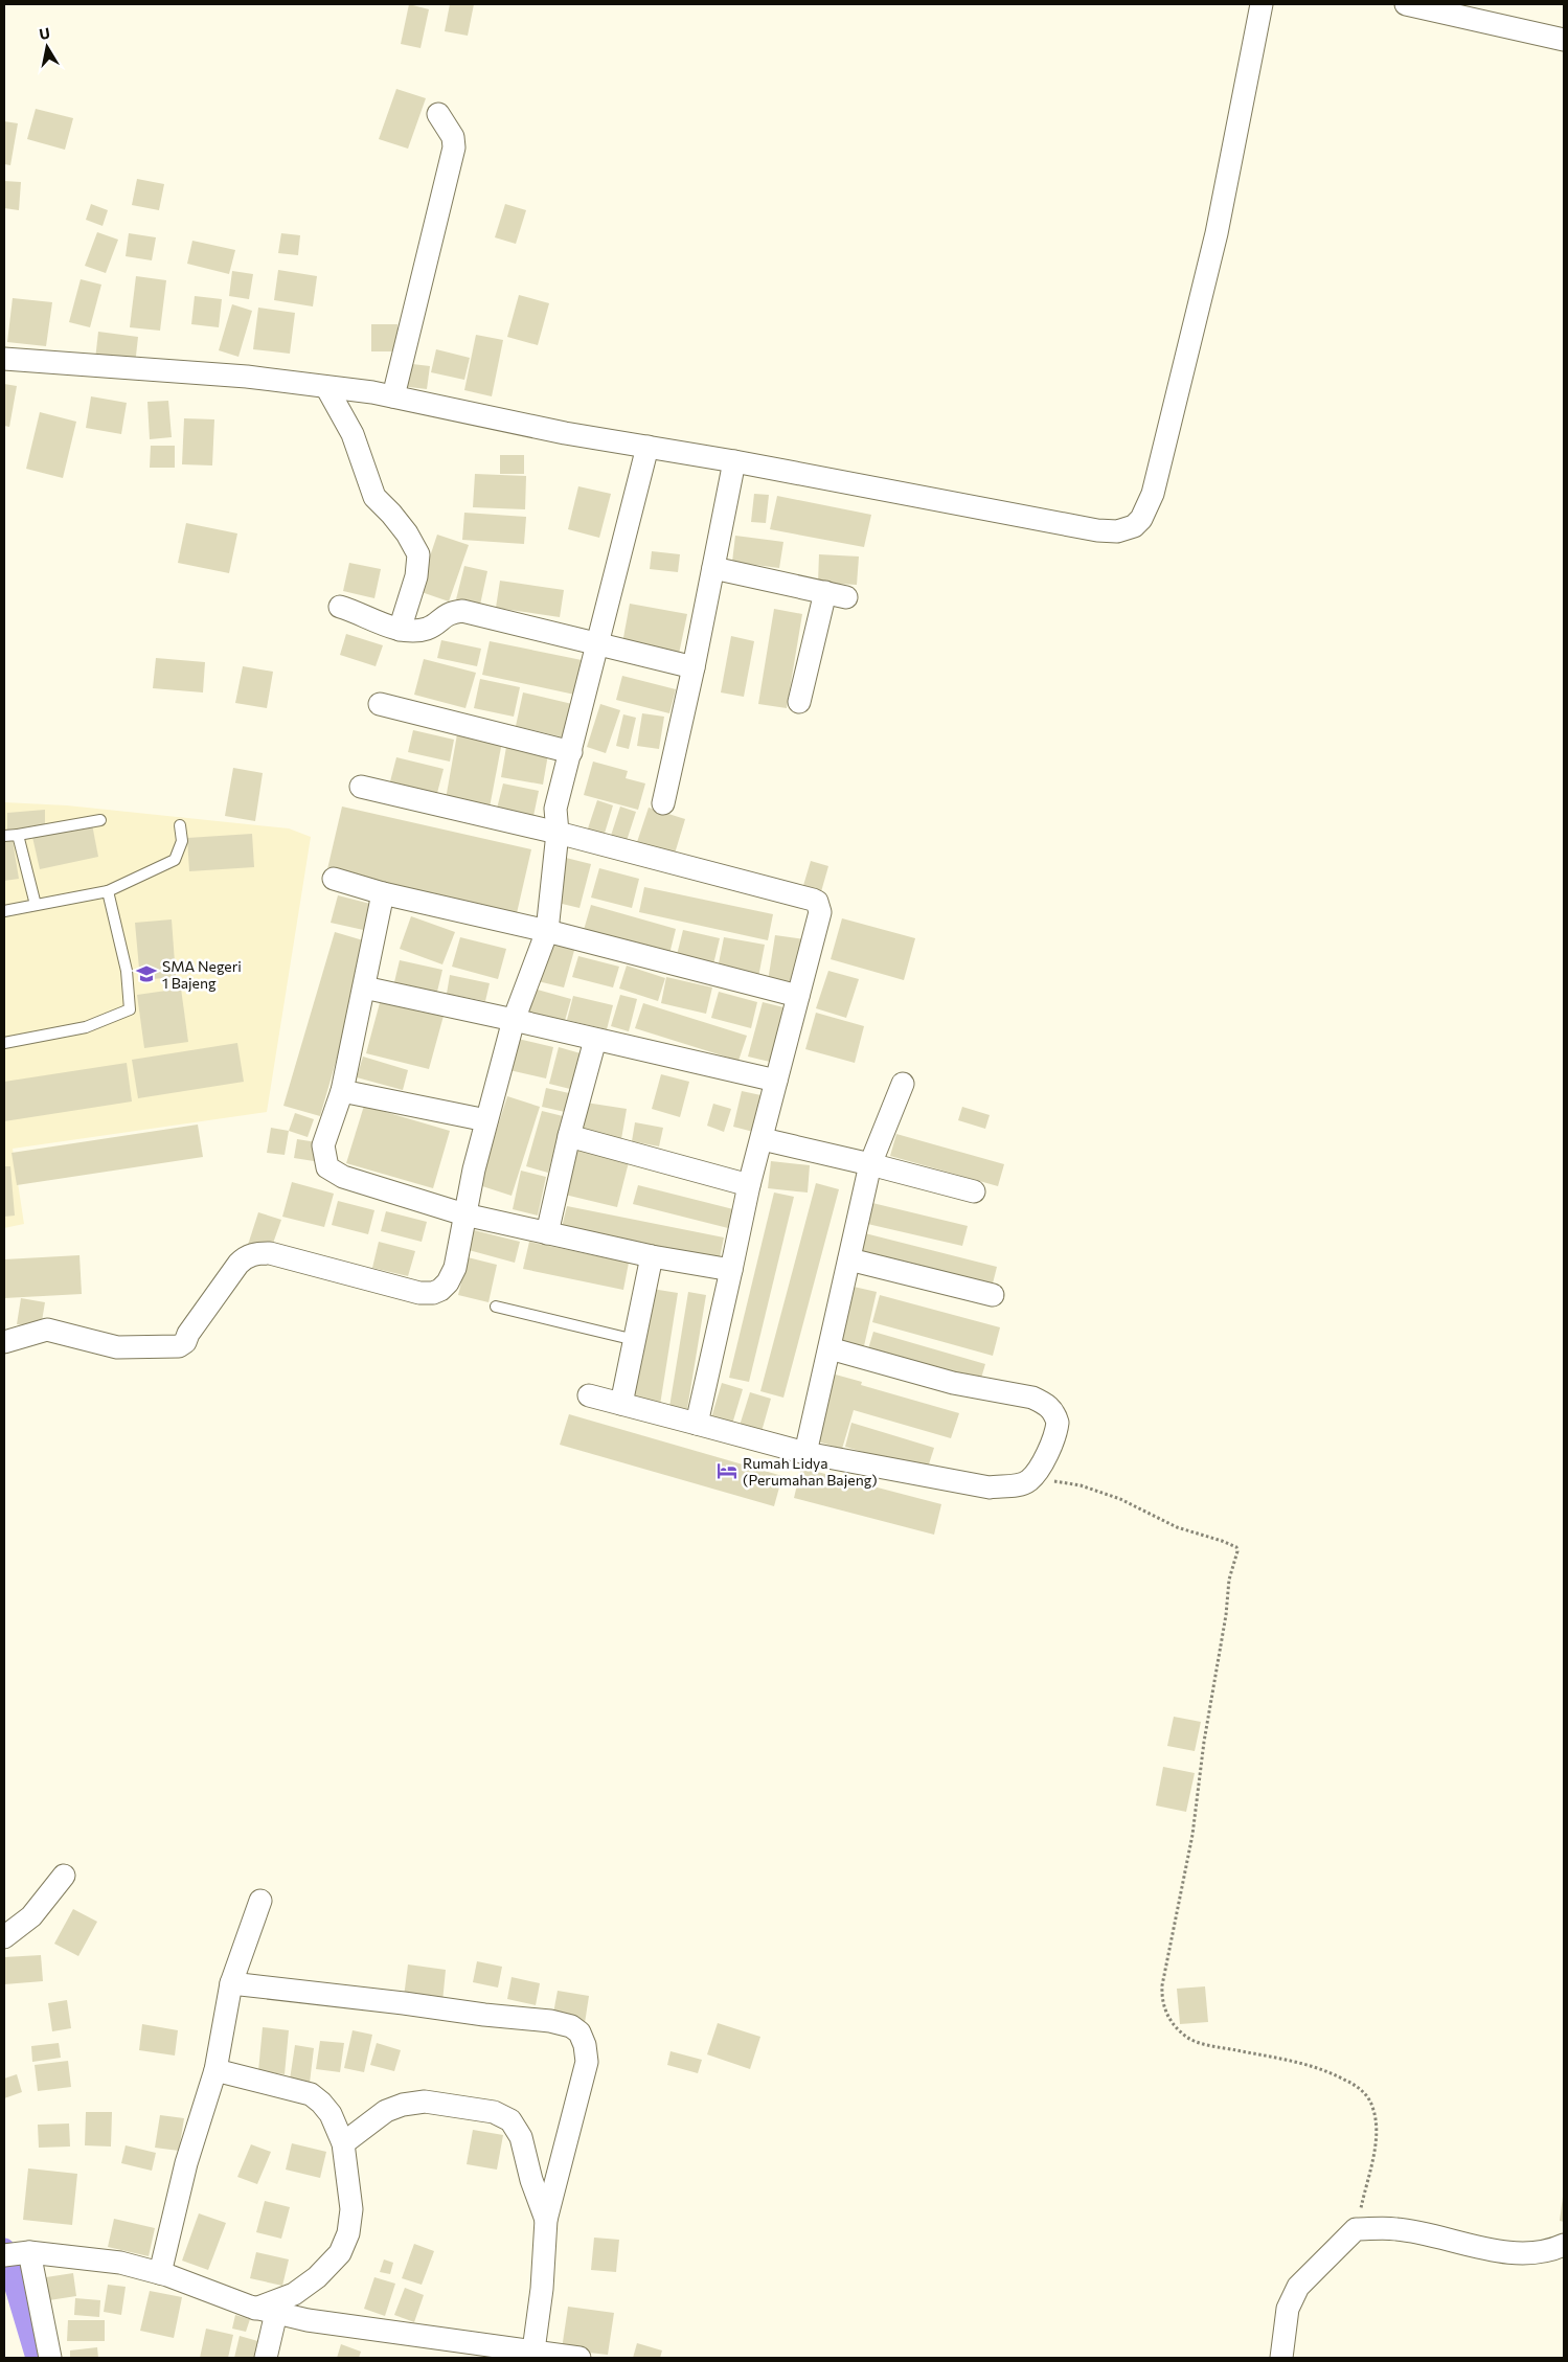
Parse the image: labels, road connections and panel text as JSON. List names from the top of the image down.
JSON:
{
  "places": {
    "school or university": ["SMA Negeri 1 Bajeng"],
    "hotel": ["Rumah Lidya (Perumahan Bajeng)"]
  },
  "north": "top"
}
